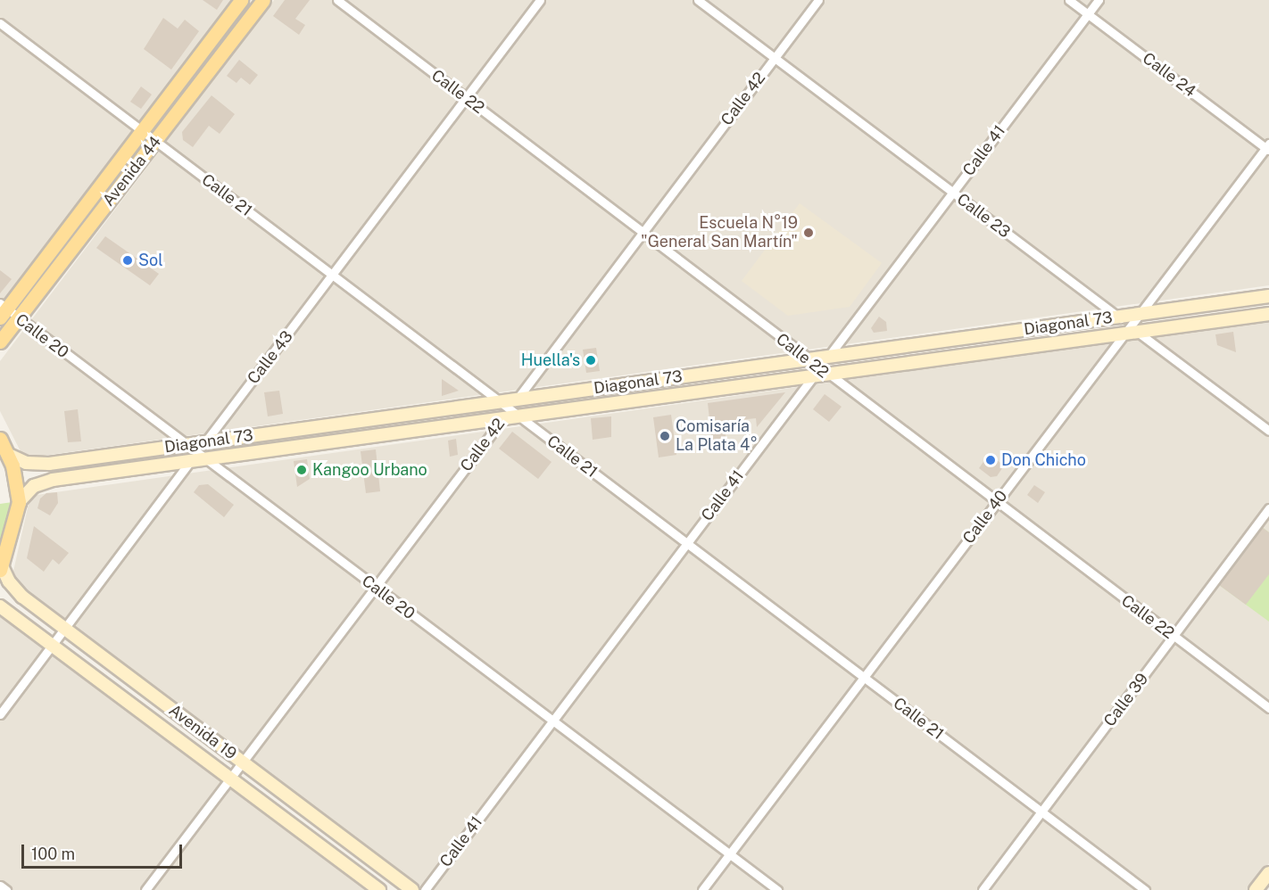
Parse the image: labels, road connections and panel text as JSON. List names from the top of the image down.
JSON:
{
  "streets": {
    "main road": ["Avenida 44", "Diagonal 73", "Avenida 19"],
    "street": [
      "Calle 24",
      "Calle 22",
      "Calle 42",
      "Calle 41",
      "Calle 21",
      "Calle 23",
      "Calle 20",
      "Calle 43",
      "Calle 40",
      "Calle 39"
    ]
  },
  "crossings": [
    ["Calle 24", "Calle 41"],
    ["Calle 24", "Calle 40"],
    ["Calle 22", "Calle 42"],
    ["Calle 22", "Calle 41"],
    ["Calle 22", "Diagonal 73"],
    ["Calle 22", "Calle 43"],
    ["Calle 22", "Calle 40"],
    ["Calle 22", "Calle 39"],
    ["Calle 42", "Calle 21"],
    ["Calle 42", "Calle 23"],
    ["Calle 42", "Diagonal 73"],
    ["Calle 42", "Calle 20"],
    ["Calle 42", "Avenida 19"],
    ["Calle 41", "Calle 21"],
    ["Calle 41", "Calle 23"],
    ["Calle 41", "Diagonal 73"],
    ["Calle 41", "Calle 20"],
    ["Avenida 44", "Calle 21"],
    ["Avenida 44", "Calle 20"],
    ["Calle 21", "Diagonal 73"],
    ["Calle 21", "Calle 43"],
    ["Calle 21", "Calle 40"],
    ["Calle 21", "Calle 39"],
    ["Calle 23", "Diagonal 73"],
    ["Calle 23", "Calle 40"],
    ["Diagonal 73", "Calle 20"],
    ["Diagonal 73", "Calle 43"],
    ["Diagonal 73", "Calle 40"],
    ["Calle 20", "Calle 43"],
    ["Calle 20", "Calle 40"],
    ["Calle 43", "Avenida 19"]
  ],
  "places": [
    "Escuela N°19 \"General San Martín\"",
    "Sol",
    "Huella's",
    "Comisaría La Plata 4°",
    "Don Chicho",
    "Kangoo Urbano"
  ],
  "scale_bar": "100 m"
}
